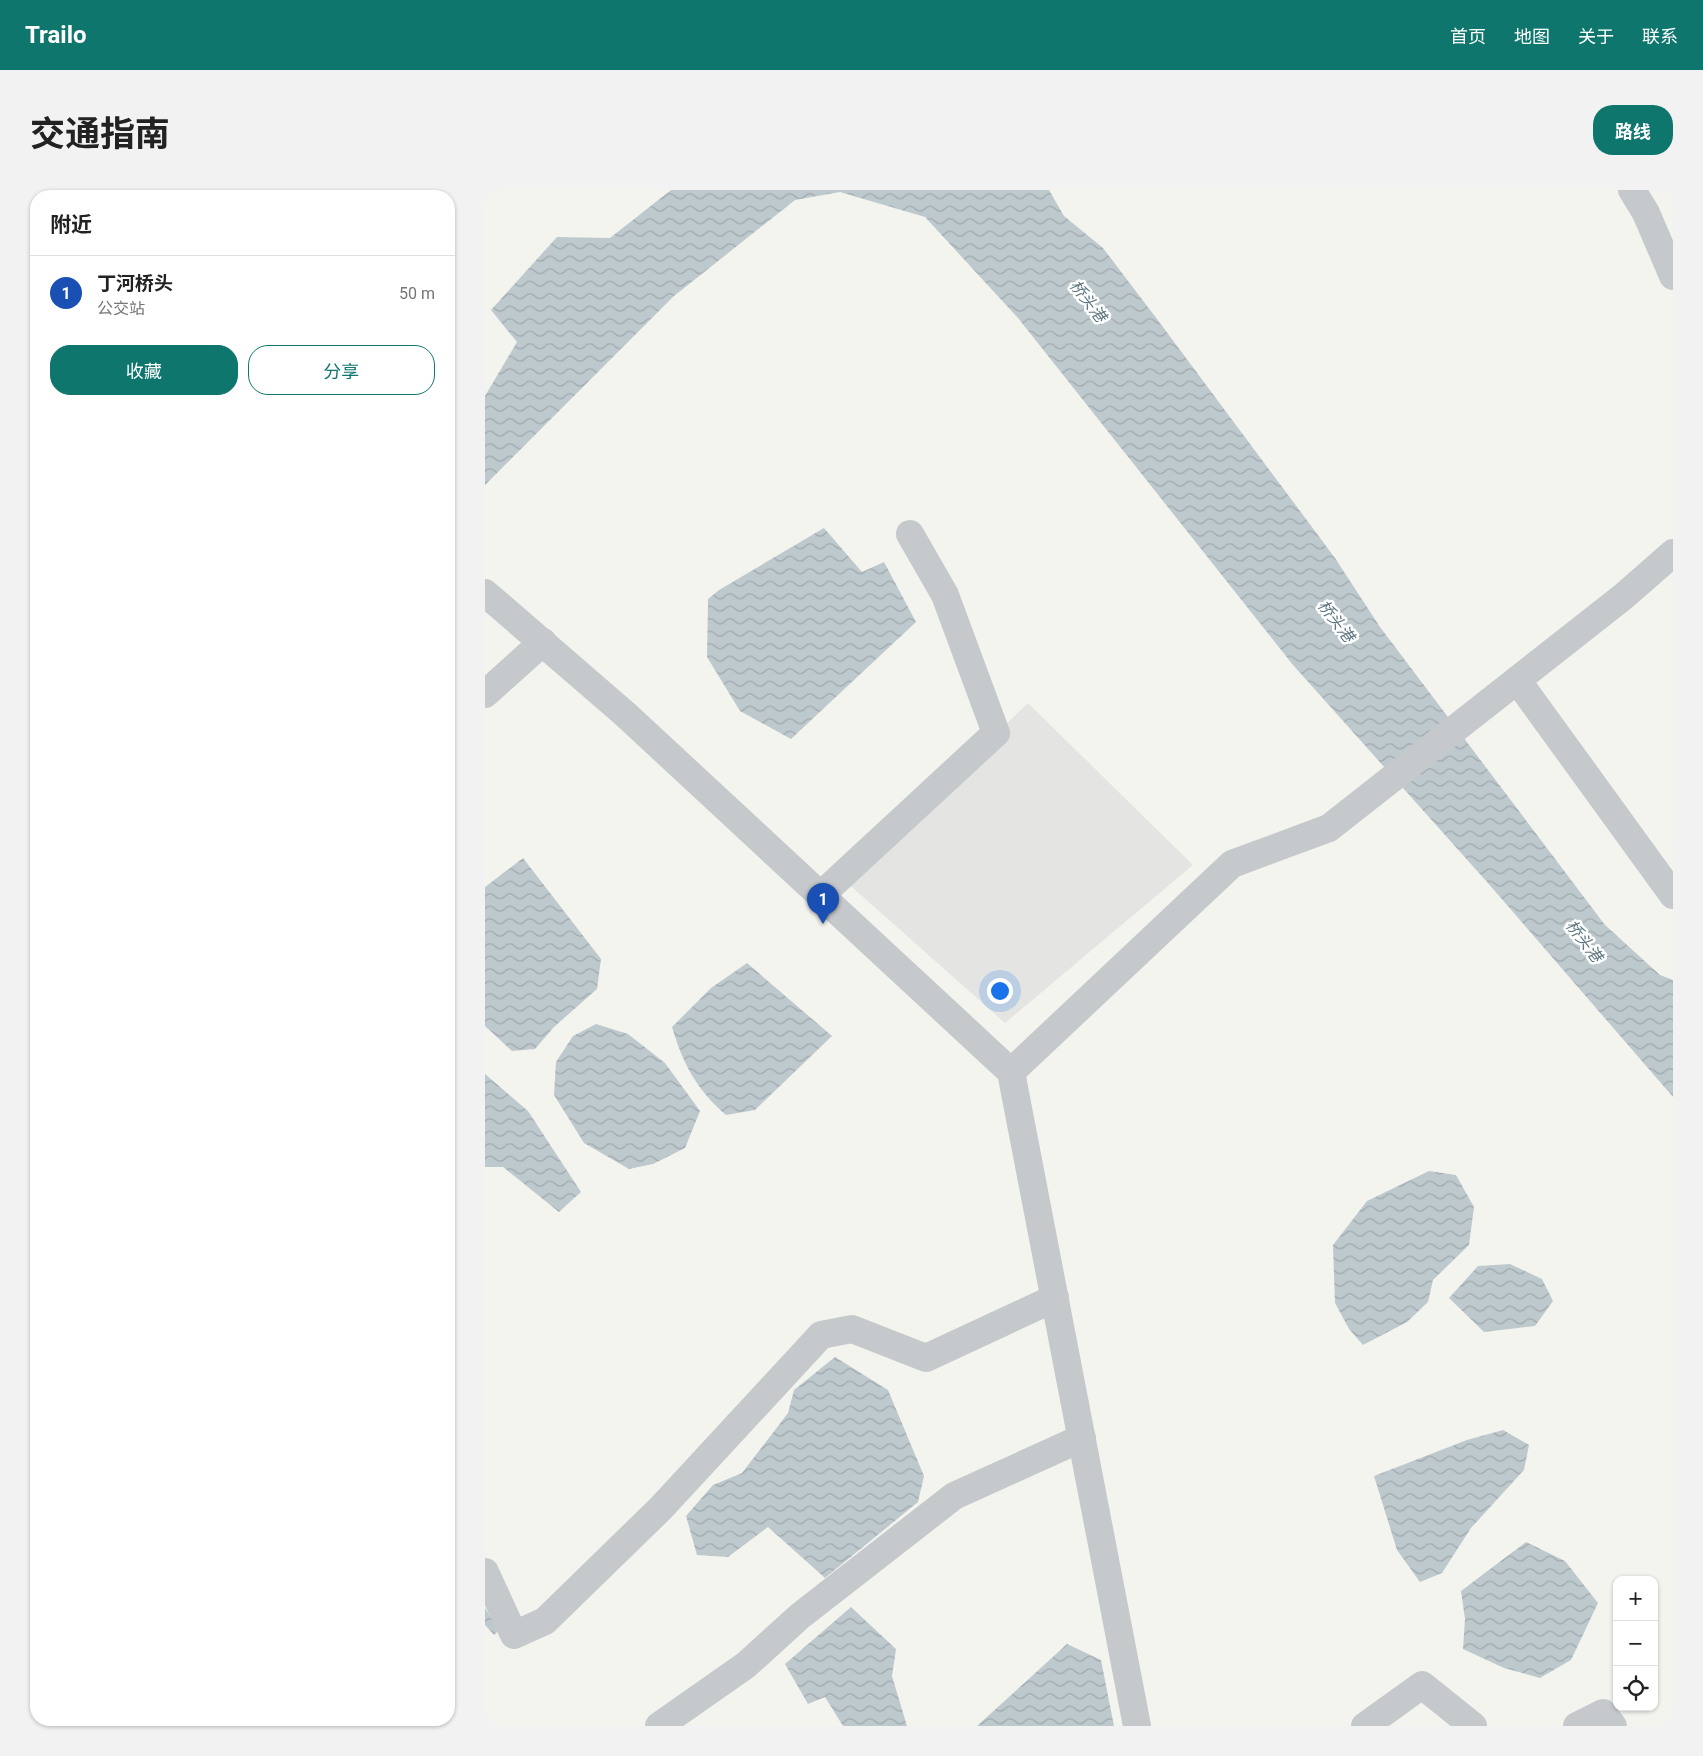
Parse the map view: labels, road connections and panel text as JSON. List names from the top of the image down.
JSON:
{
  "water": ["桥头港"],
  "page": {
    "header": "Trailo",
    "nav": [
      "首页",
      "地图",
      "关于",
      "联系"
    ],
    "title": "交通指南",
    "buttons": [
      "路线",
      ["收藏", "分享"]
    ],
    "heading": "附近",
    "list": [
      {
        "mark": "1",
        "name": "丁河桥头",
        "note": "公交站",
        "value": "50 m"
      }
    ],
    "pins": "1",
    "map_buttons": ["+", "−"]
  }
}
